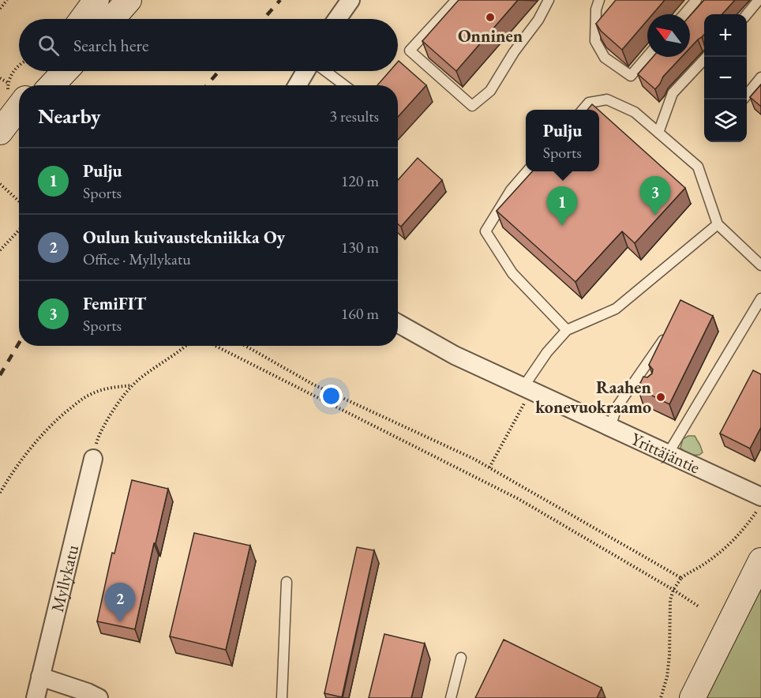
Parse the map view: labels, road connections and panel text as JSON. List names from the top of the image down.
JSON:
{
  "streets": {
    "street": ["Yrittäjäntie", "Myllykatu"]
  },
  "places": ["Onninen", "Raahen konevuokraamo"],
  "north": "top left",
  "page": {
    "map_buttons": ["+", "−"],
    "search": "Search here",
    "heading": ["Nearby", "3 results"],
    "popup": ["Pulju", "Sports"],
    "list": [
      {
        "mark": "1",
        "name": "Pulju",
        "note": "Sports",
        "value": "120 m"
      },
      {
        "mark": "2",
        "name": "Oulun kuivaustekniikka Oy",
        "note": "Office · Myllykatu",
        "value": "130 m"
      },
      {
        "mark": "3",
        "name": "FemiFIT",
        "note": "Sports",
        "value": "160 m"
      }
    ],
    "pins": ["3", "1", "2"]
  }
}
